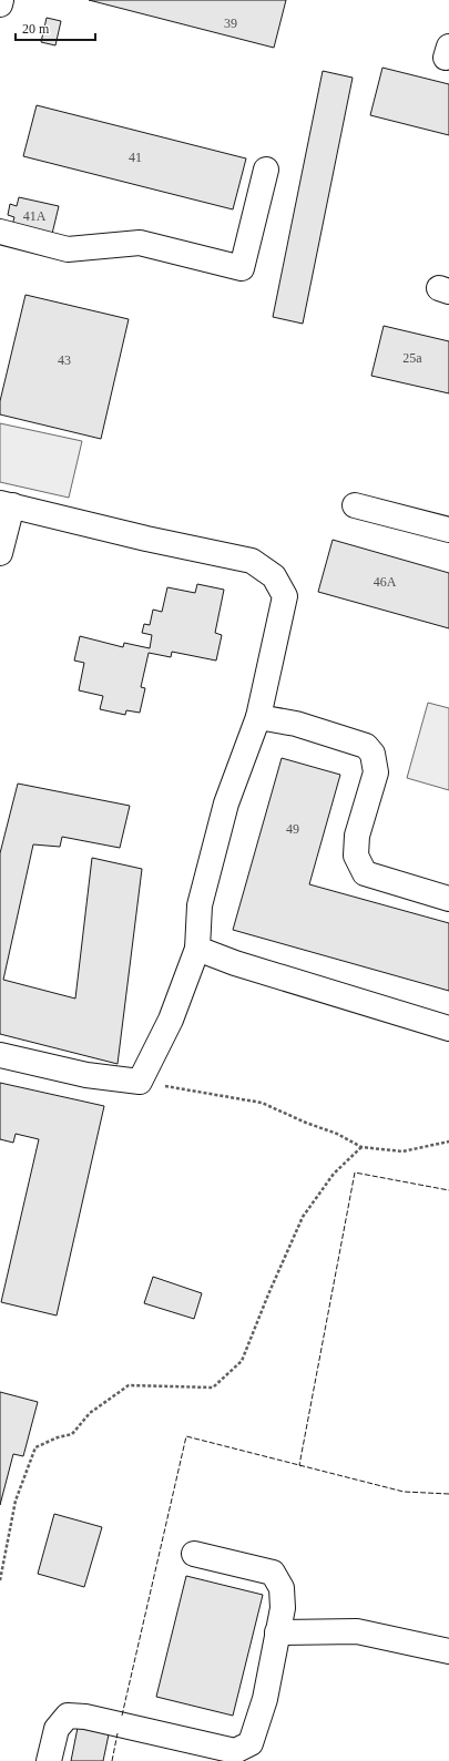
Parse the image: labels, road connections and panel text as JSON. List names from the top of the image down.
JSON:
{
  "house_numbers": [
    "39",
    "41",
    "41А",
    "25a",
    "43",
    "46А",
    "49"
  ],
  "scale_bar": "20 m"
}
